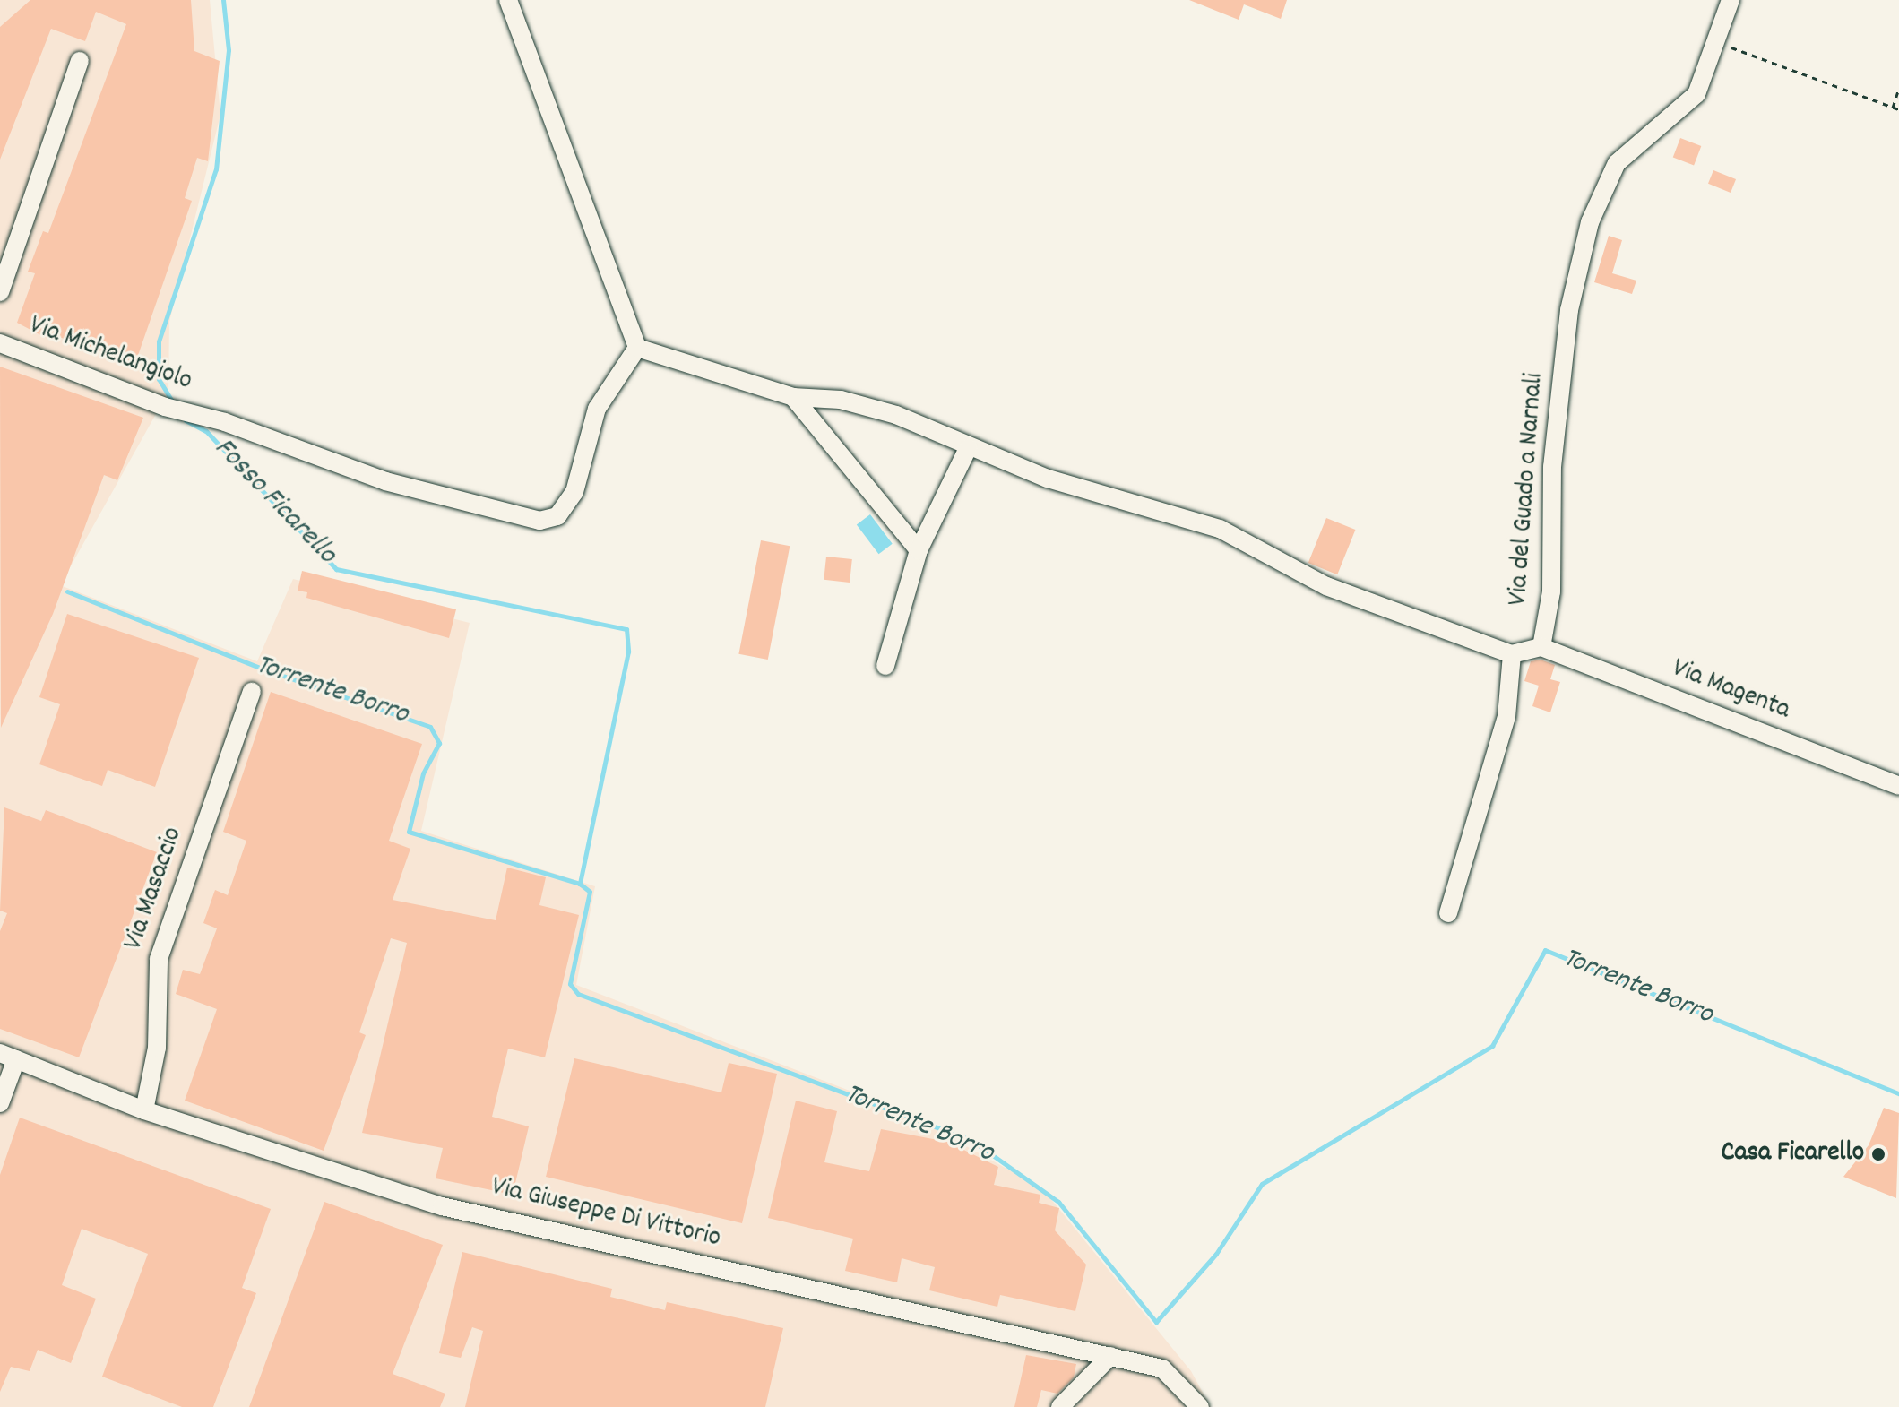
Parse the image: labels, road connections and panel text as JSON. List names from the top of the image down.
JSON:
{
  "streets": {
    "street": [
      "Via Michelangiolo",
      "Via del Guado a Narnali",
      "Via Magenta",
      "Via Masaccio",
      "Via Giuseppe Di Vittorio"
    ]
  },
  "crossings": [
    ["Via del Guado a Narnali", "Via Magenta"],
    ["Via Masaccio", "Via Giuseppe Di Vittorio"]
  ],
  "water": ["Fosso Ficarello", "Torrente Borro"],
  "places": ["Casa Ficarello"]
}
